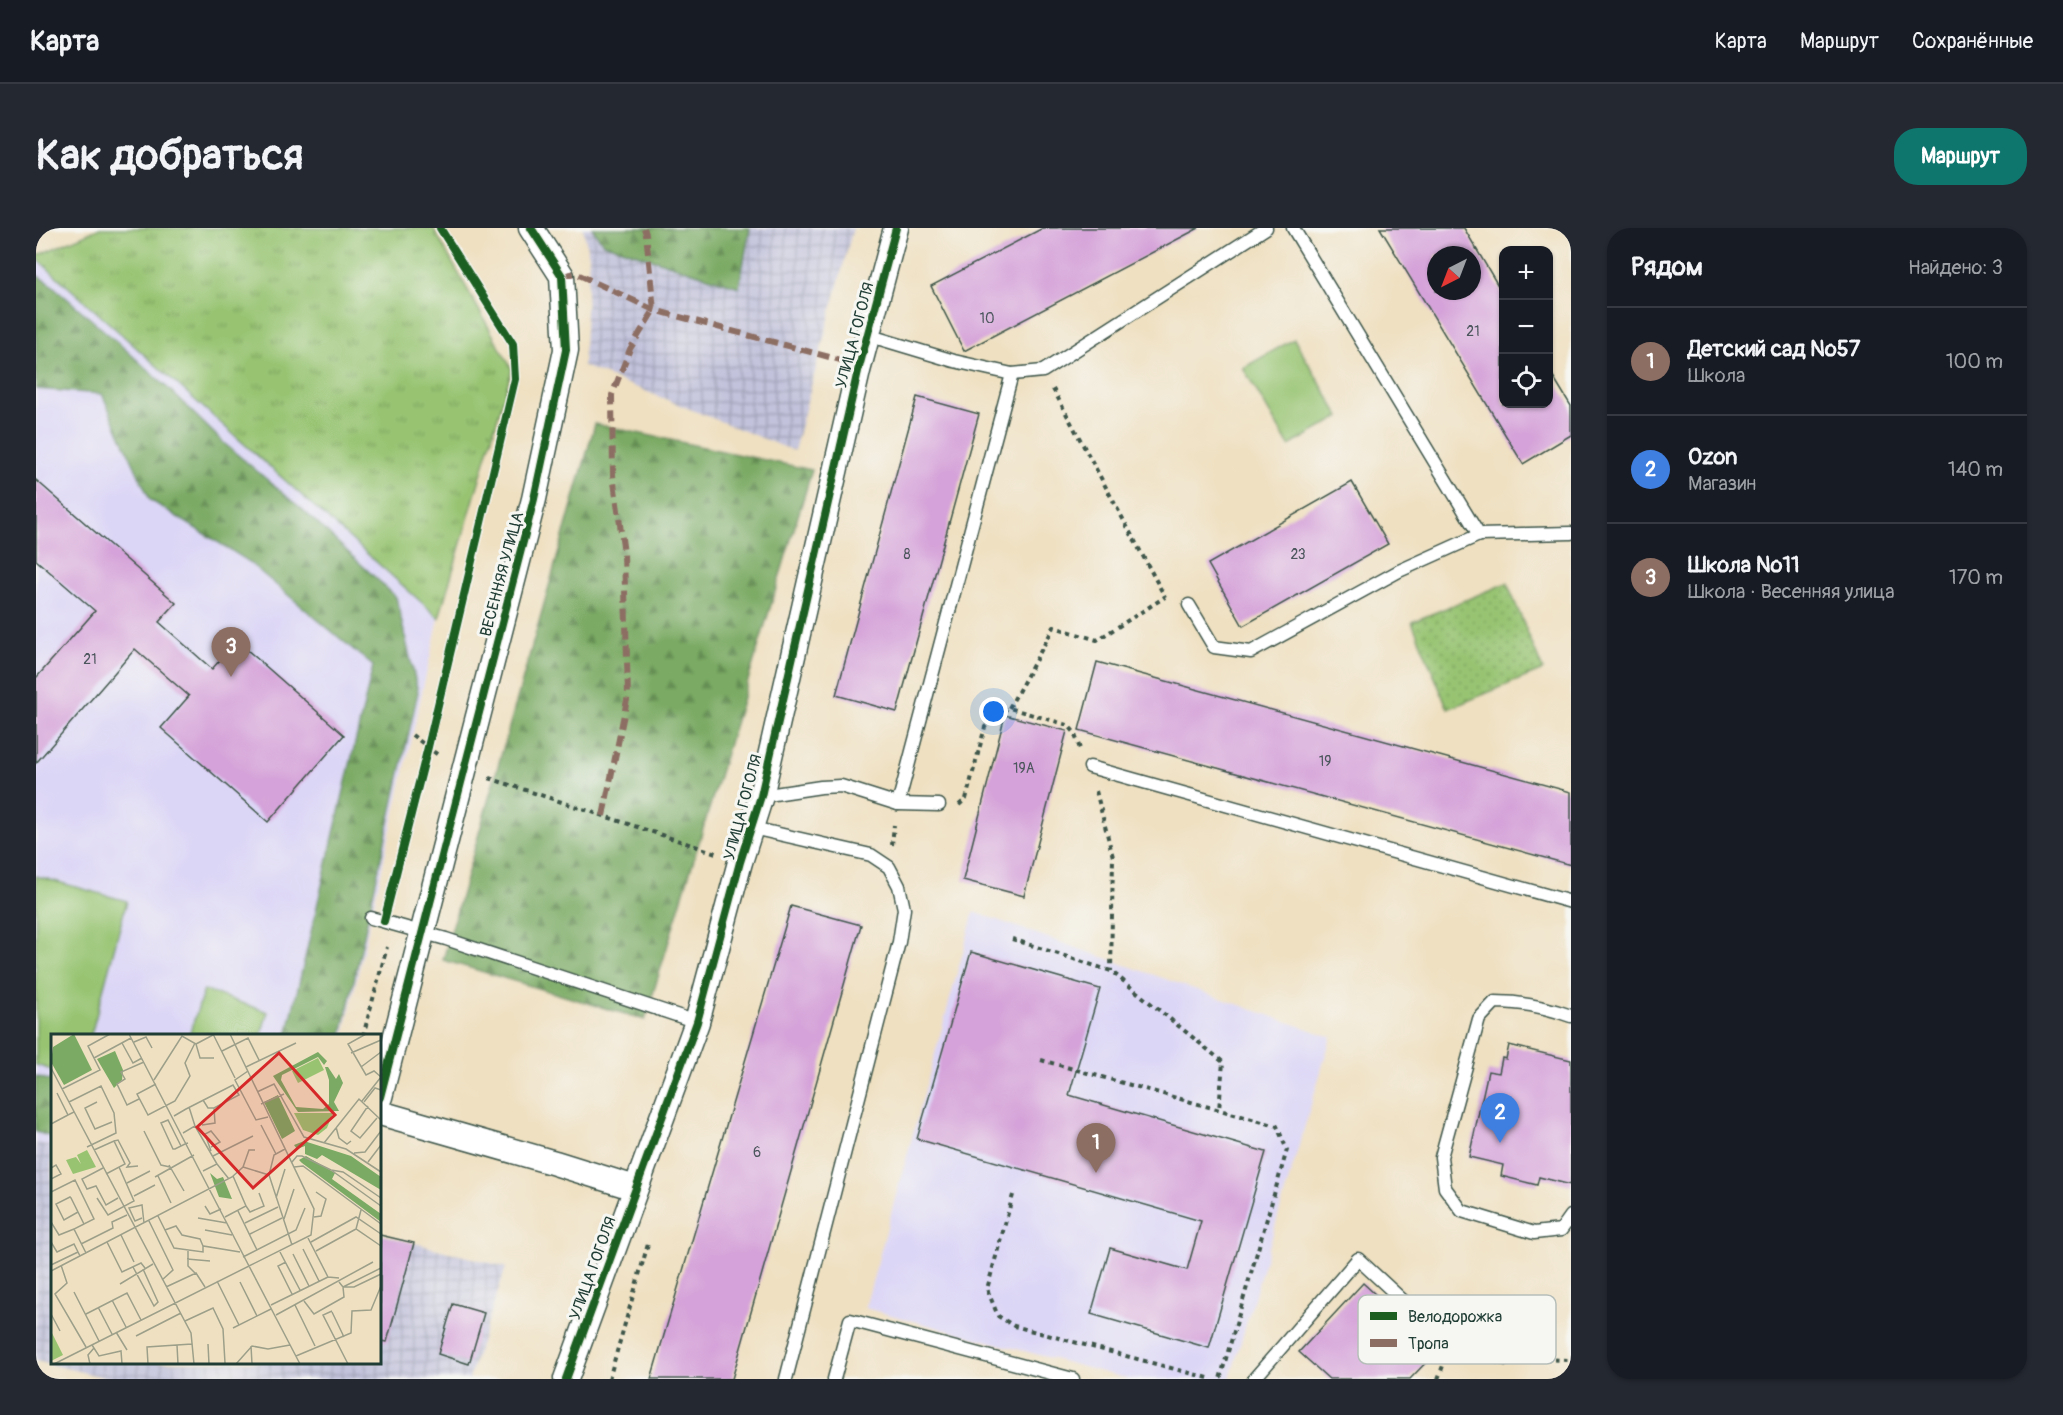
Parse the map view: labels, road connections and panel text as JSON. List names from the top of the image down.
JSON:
{
  "streets": {
    "street": ["УЛИЦА ГОГОЛЯ", "ВЕСЕННЯЯ УЛИЦА"]
  },
  "house_numbers": [
    "10",
    "21",
    "8",
    "23",
    "21",
    "19",
    "19А",
    "6"
  ],
  "legend": ["Велодорожка", "Тропа"],
  "north": "bottom left",
  "page": {
    "header": "Карта",
    "nav": ["Карта", "Маршрут", "Сохранённые"],
    "buttons": "Маршрут",
    "title": "Как добраться",
    "heading": ["Рядом", "Найдено: 3"],
    "map_buttons": ["+", "−"],
    "list": [
      {
        "mark": "1",
        "name": "Детский сад №57",
        "note": "Школа",
        "value": "100 m"
      },
      {
        "mark": "2",
        "name": "Ozon",
        "note": "Магазин",
        "value": "140 m"
      },
      {
        "mark": "3",
        "name": "Школа №11",
        "note": "Школа · Весенняя улица",
        "value": "170 m"
      }
    ],
    "pins": ["3", "2", "1"]
  }
}
